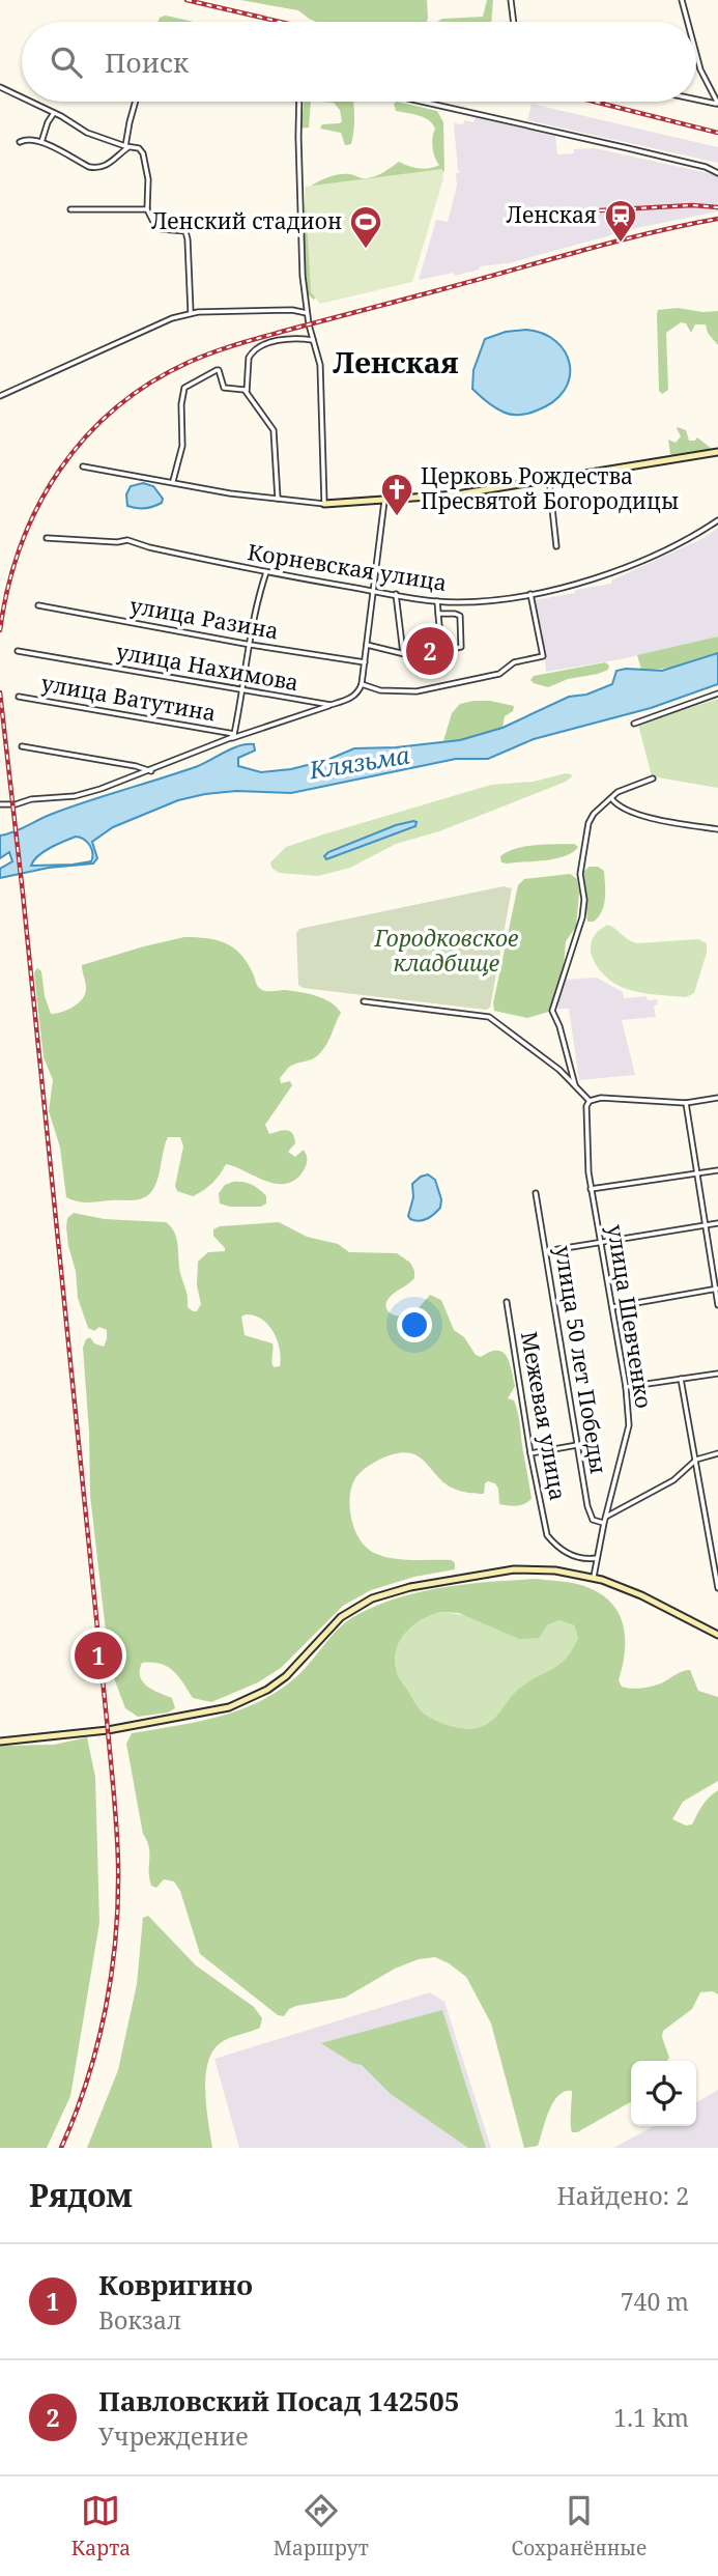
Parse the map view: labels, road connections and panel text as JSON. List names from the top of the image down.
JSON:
{
  "streets": {
    "street": [
      "Корневская улица",
      "улица Разина",
      "улица Нахимова",
      "улица Ватутина",
      "улица Шевченко",
      "улица 50 лет Победы",
      "Межевая улица"
    ]
  },
  "crossings": [
    ["улица Шевченко", "улица 50 лет Победы"],
    ["улица Шевченко", "Межевая улица"]
  ],
  "districts": ["Ленская"],
  "water": ["Клязьма"],
  "parks": ["Городковское кладбище"],
  "places": {
    "station": ["Ленская"],
    "sports": ["Ленский стадион"],
    "church": ["Церковь Рождества Пресвятой Богородицы"]
  },
  "page": {
    "search": "Поиск",
    "pins": ["2", "1"],
    "heading": ["Рядом", "Найдено: 2"],
    "list": [
      {
        "mark": "1",
        "name": "Ковригино",
        "note": "Вокзал",
        "value": "740 m"
      },
      {
        "mark": "2",
        "name": "Павловский Посад 142505",
        "note": "Учреждение",
        "value": "1.1 km"
      }
    ],
    "nav": ["Карта", "Маршрут", "Сохранённые"]
  }
}
